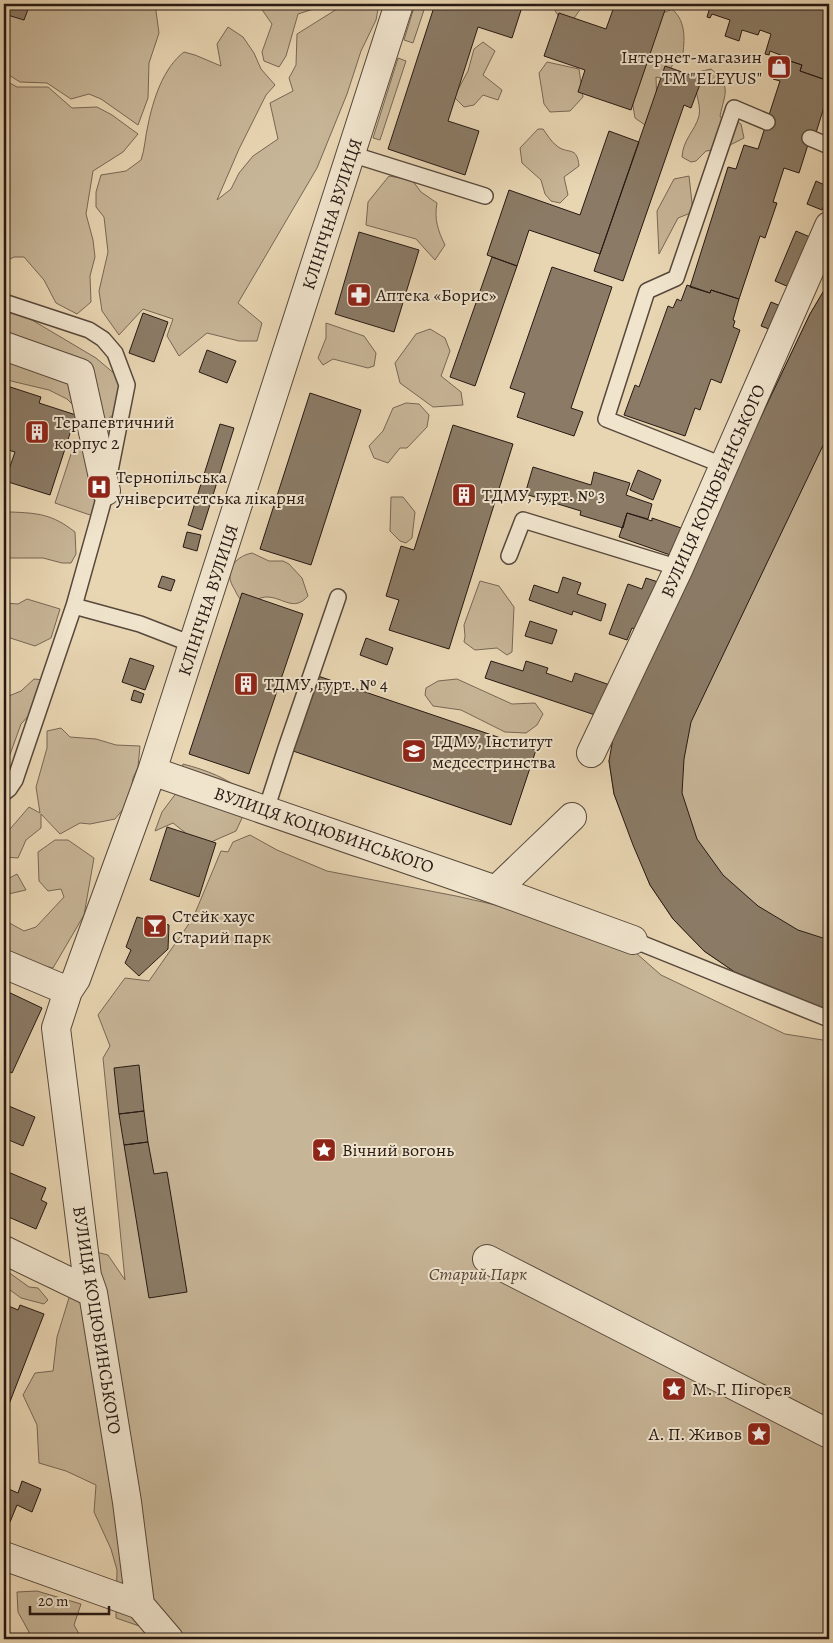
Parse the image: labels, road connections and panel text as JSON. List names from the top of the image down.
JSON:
{
  "streets": {
    "street": ["КЛІНІЧНА ВУЛИЦЯ", "ВУЛИЦЯ КОЦЮБИНСЬКОГО"]
  },
  "crossings": [
    ["КЛІНІЧНА ВУЛИЦЯ", "ВУЛИЦЯ КОЦЮБИНСЬКОГО"]
  ],
  "parks": ["Старий Парк"],
  "places": {
    "shop": ["Інтернет-магазин ТМ \"ELEYUS\""],
    "pharmacy": ["Аптека «Борис»"],
    "building": ["Терапевтичний корпус 2", "ТДМУ, гурт. № 3", "ТДМУ, гурт. № 4"],
    "hospital": ["Тернопільська університетська лікарня"],
    "school or university": ["ТДМУ, Iнститут медсестринства"],
    "bar": ["Стейк хаус Старий парк"],
    "place": ["Вічний вогонь", "М. Г. Пігорєв", "А. П. Живов"]
  },
  "scale_bar": "20 m"
}
